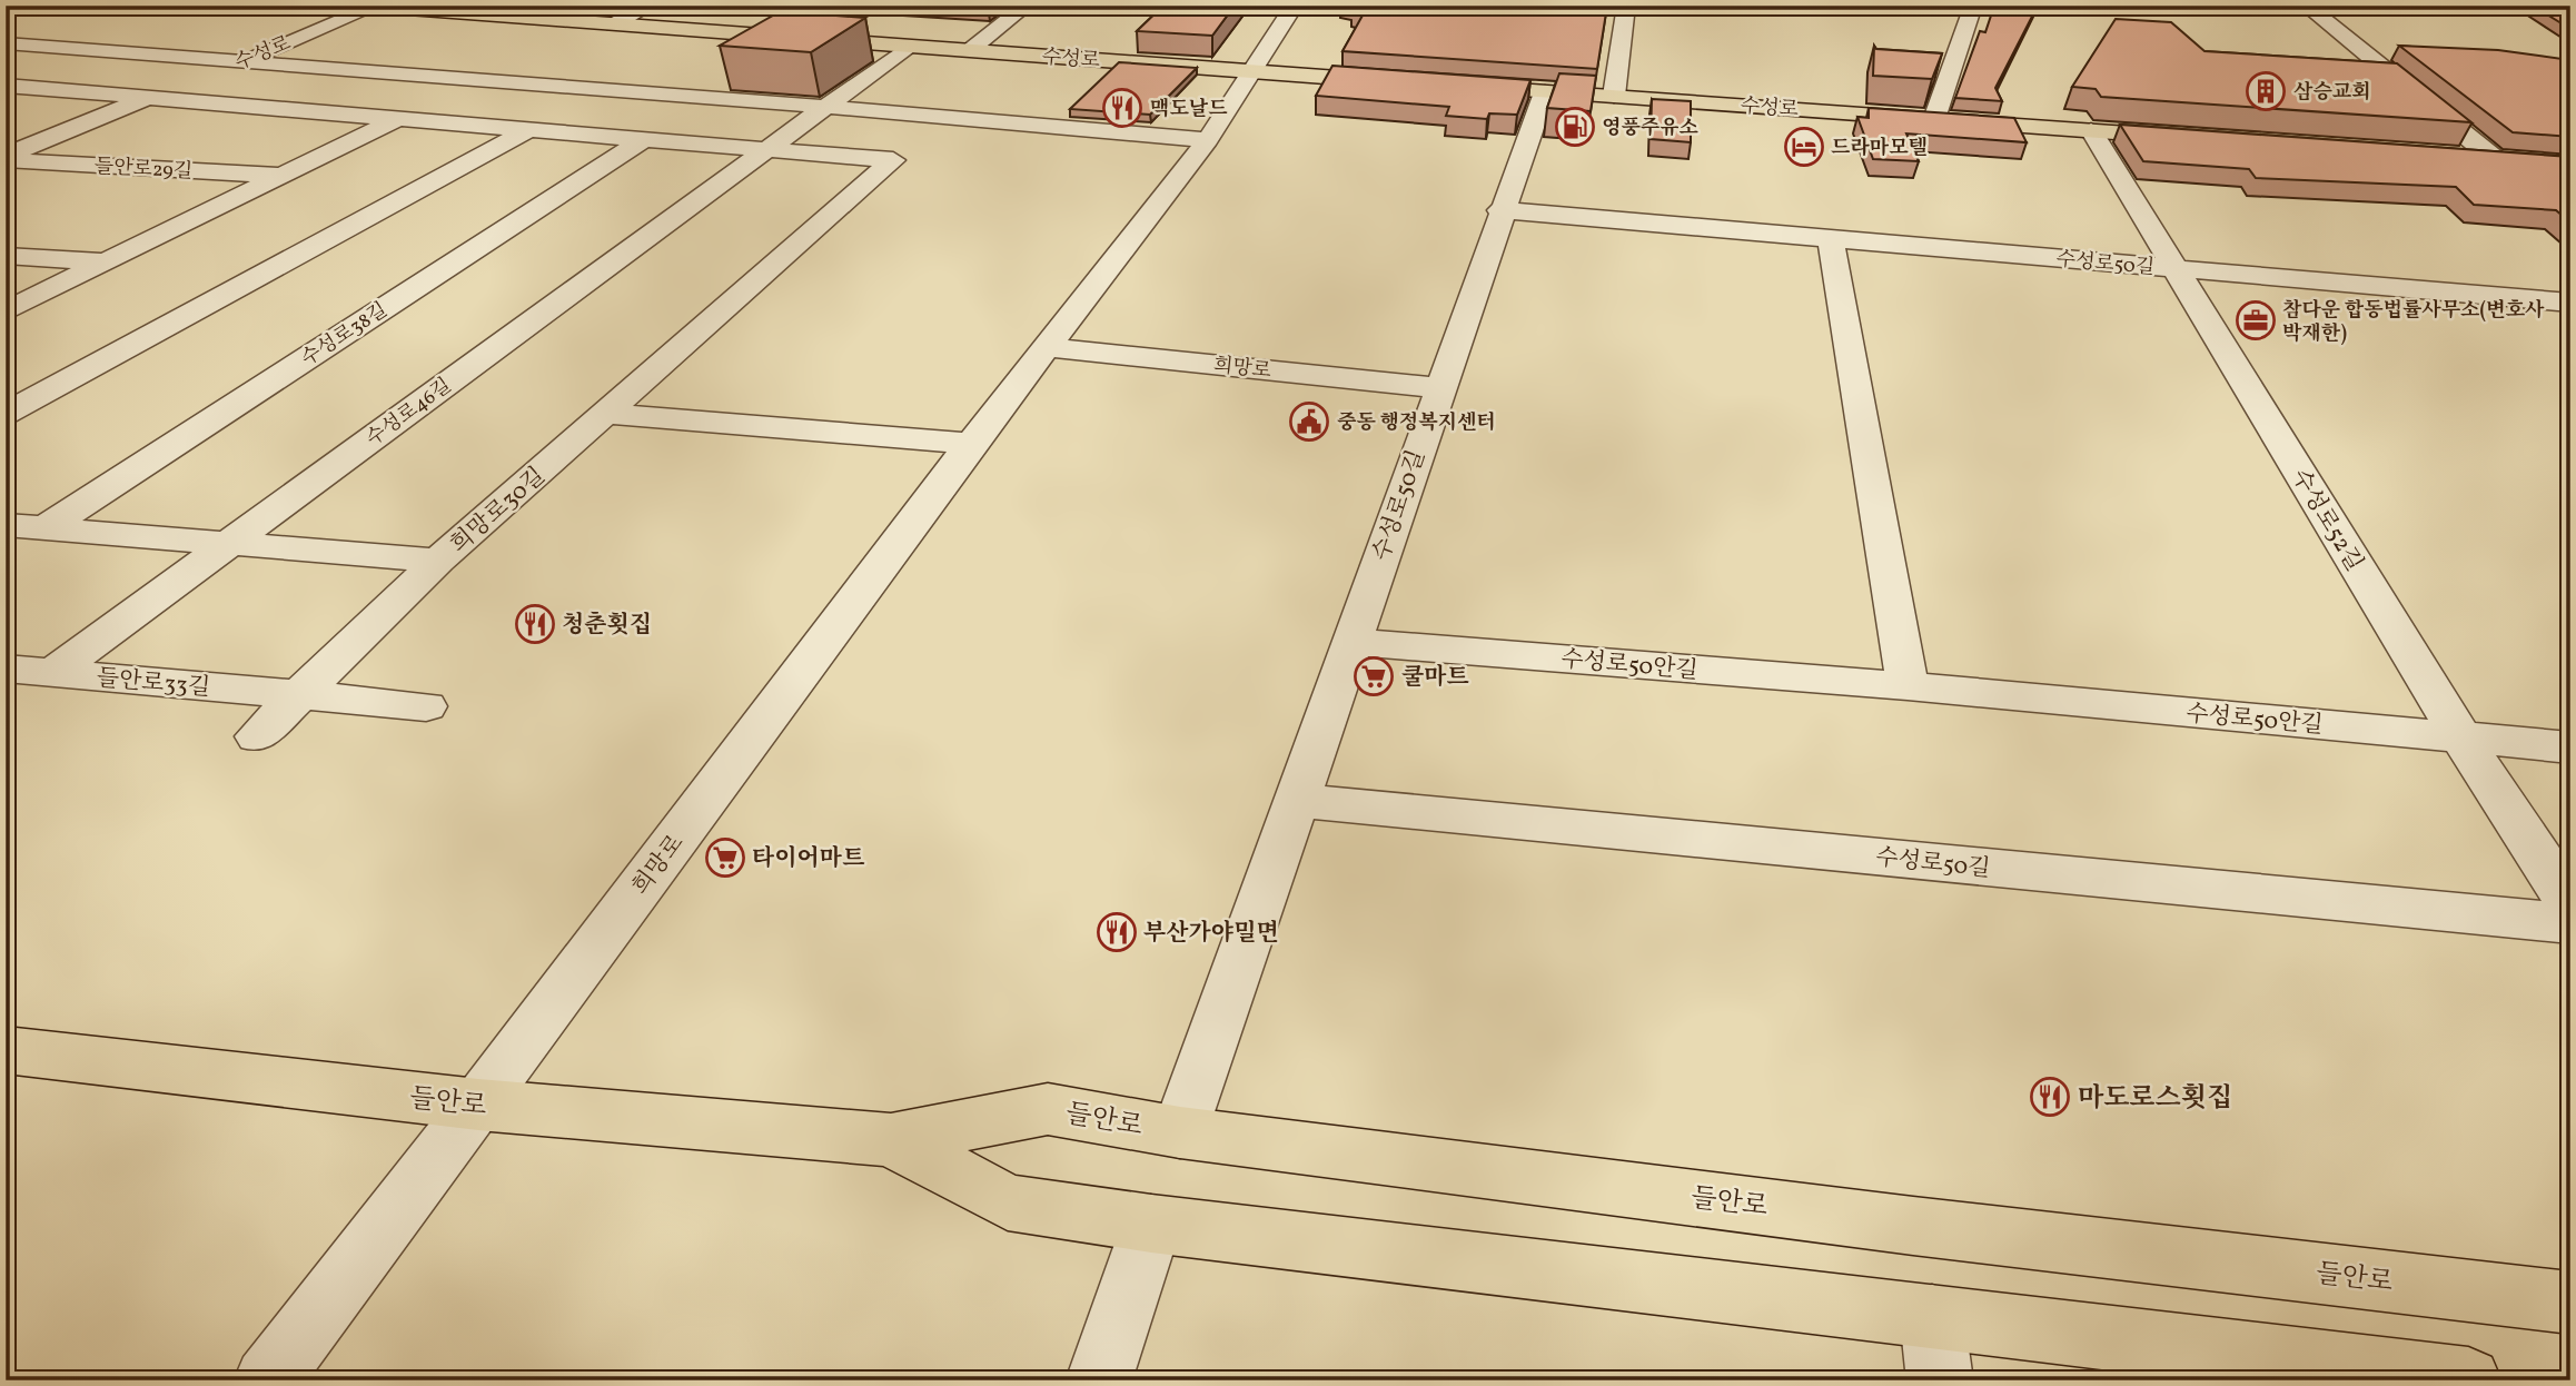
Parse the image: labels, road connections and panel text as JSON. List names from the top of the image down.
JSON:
{
  "streets": {
    "main road": ["수성로", "들안로"],
    "street": [
      "들안로29길",
      "수성로50길",
      "수성로38길",
      "희망로",
      "수성로46길",
      "희망로30길",
      "수성로52길",
      "수성로50안길",
      "들안로33길"
    ]
  },
  "crossings": [
    ["수성로", "들안로29길"],
    ["수성로", "수성로50길"],
    ["수성로", "희망로"],
    ["수성로", "수성로46길"],
    ["수성로", "수성로52길"],
    ["수성로50길", "희망로"],
    ["수성로50길", "수성로52길"],
    ["수성로50길", "수성로50안길"],
    ["수성로50길", "들안로"],
    ["수성로38길", "희망로30길"],
    ["희망로", "들안로"],
    ["수성로46길", "희망로30길"],
    ["수성로46길", "들안로33길"],
    ["수성로52길", "수성로50안길"]
  ],
  "places": {
    "building": ["삼승교회"],
    "restaurant": [
      "맥도날드",
      "청춘횟집",
      "부산가야밀면",
      "마도로스횟집"
    ],
    "fuel station": ["영풍주유소"],
    "hotel": ["드라마모텔"],
    "office": ["참다운 합동법률사무소(변호사 박재한)"],
    "public building": ["중동 행정복지센터"],
    "supermarket": ["쿨마트", "타이어마트"]
  }
}
